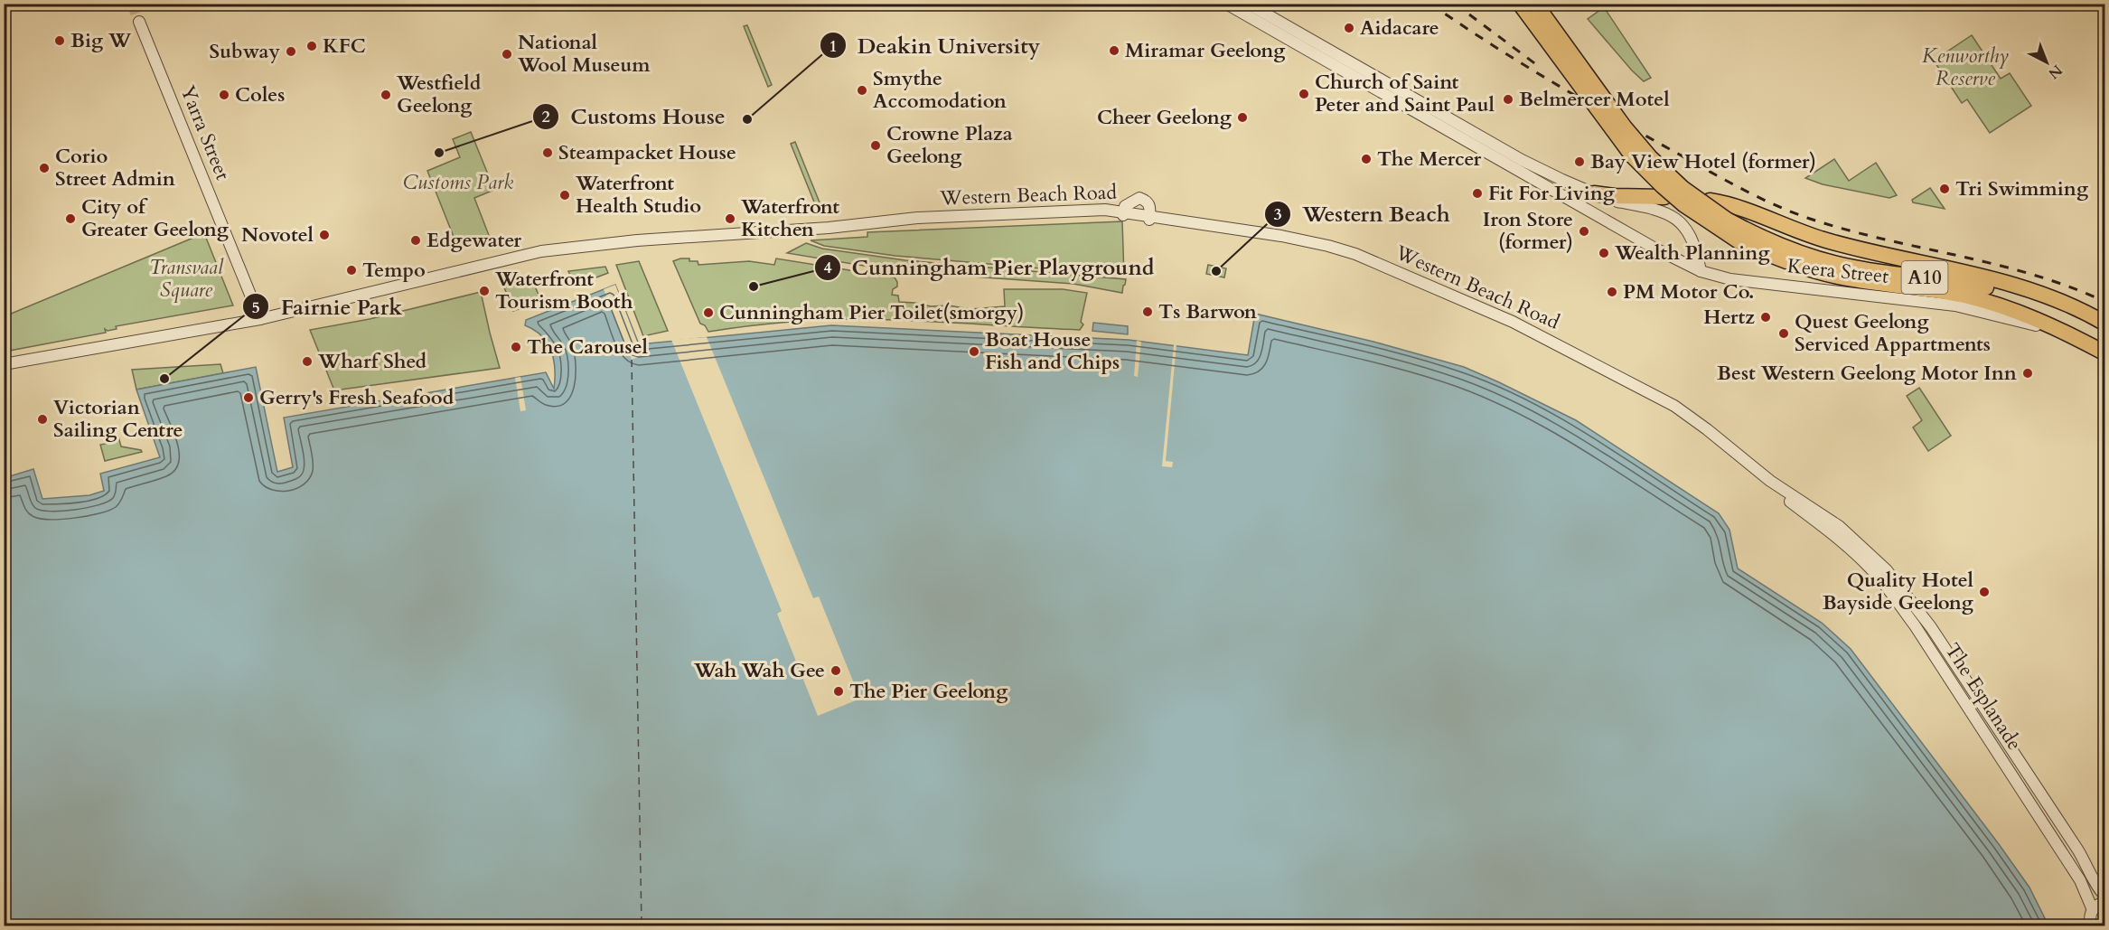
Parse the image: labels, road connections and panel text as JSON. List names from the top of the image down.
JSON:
{
  "streets": {
    "highway": ["Keera Street", "A10"],
    "street": ["Yarra Street", "Western Beach Road", "The Esplanade"]
  },
  "crossings": [
    ["Yarra Street", "Western Beach Road"],
    ["Western Beach Road", "The Esplanade"],
    ["Keera Street", "A10"]
  ],
  "parks": ["Kenworthy Reserve", "Customs Park", "Transvaal Square"],
  "places": [
    "Aidacare",
    "Big W",
    "KFC",
    "Miramar Geelong",
    "Subway",
    "National Wool Museum",
    "Smythe Accomodation",
    "Church of Saint Peter and Saint Paul",
    "Coles",
    "Westfield Geelong",
    "Belmercer Motel",
    "Cheer Geelong",
    "Deakin University",
    "Crowne Plaza Geelong",
    "Customs House",
    "Steampacket House",
    "The Mercer",
    "Bay View Hotel (former)",
    "Corio Street Admin",
    "Tri Swimming",
    "Fit For Living",
    "Waterfront Health Studio",
    "City of Greater Geelong",
    "Waterfront Kitchen",
    "Iron Store (former)",
    "Novotel",
    "Edgewater",
    "Wealth Planning",
    "Tempo",
    "Western Beach",
    "Cunningham Pier Playground",
    "Waterfront Tourism Booth",
    "PM Motor Co.",
    "Ts Barwon",
    "Cunningham Pier Toilet(smorgy)",
    "Hertz",
    "Quest Geelong Serviced Appartments",
    "The Carousel",
    "Boat House Fish and Chips",
    "Wharf Shed",
    "Best Western Geelong Motor Inn",
    "Fairnie Park",
    "Gerry's Fresh Seafood",
    "Victorian Sailing Centre",
    "Quality Hotel Bayside Geelong",
    "Wah Wah Gee",
    "The Pier Geelong"
  ],
  "north": "bottom right"
}
